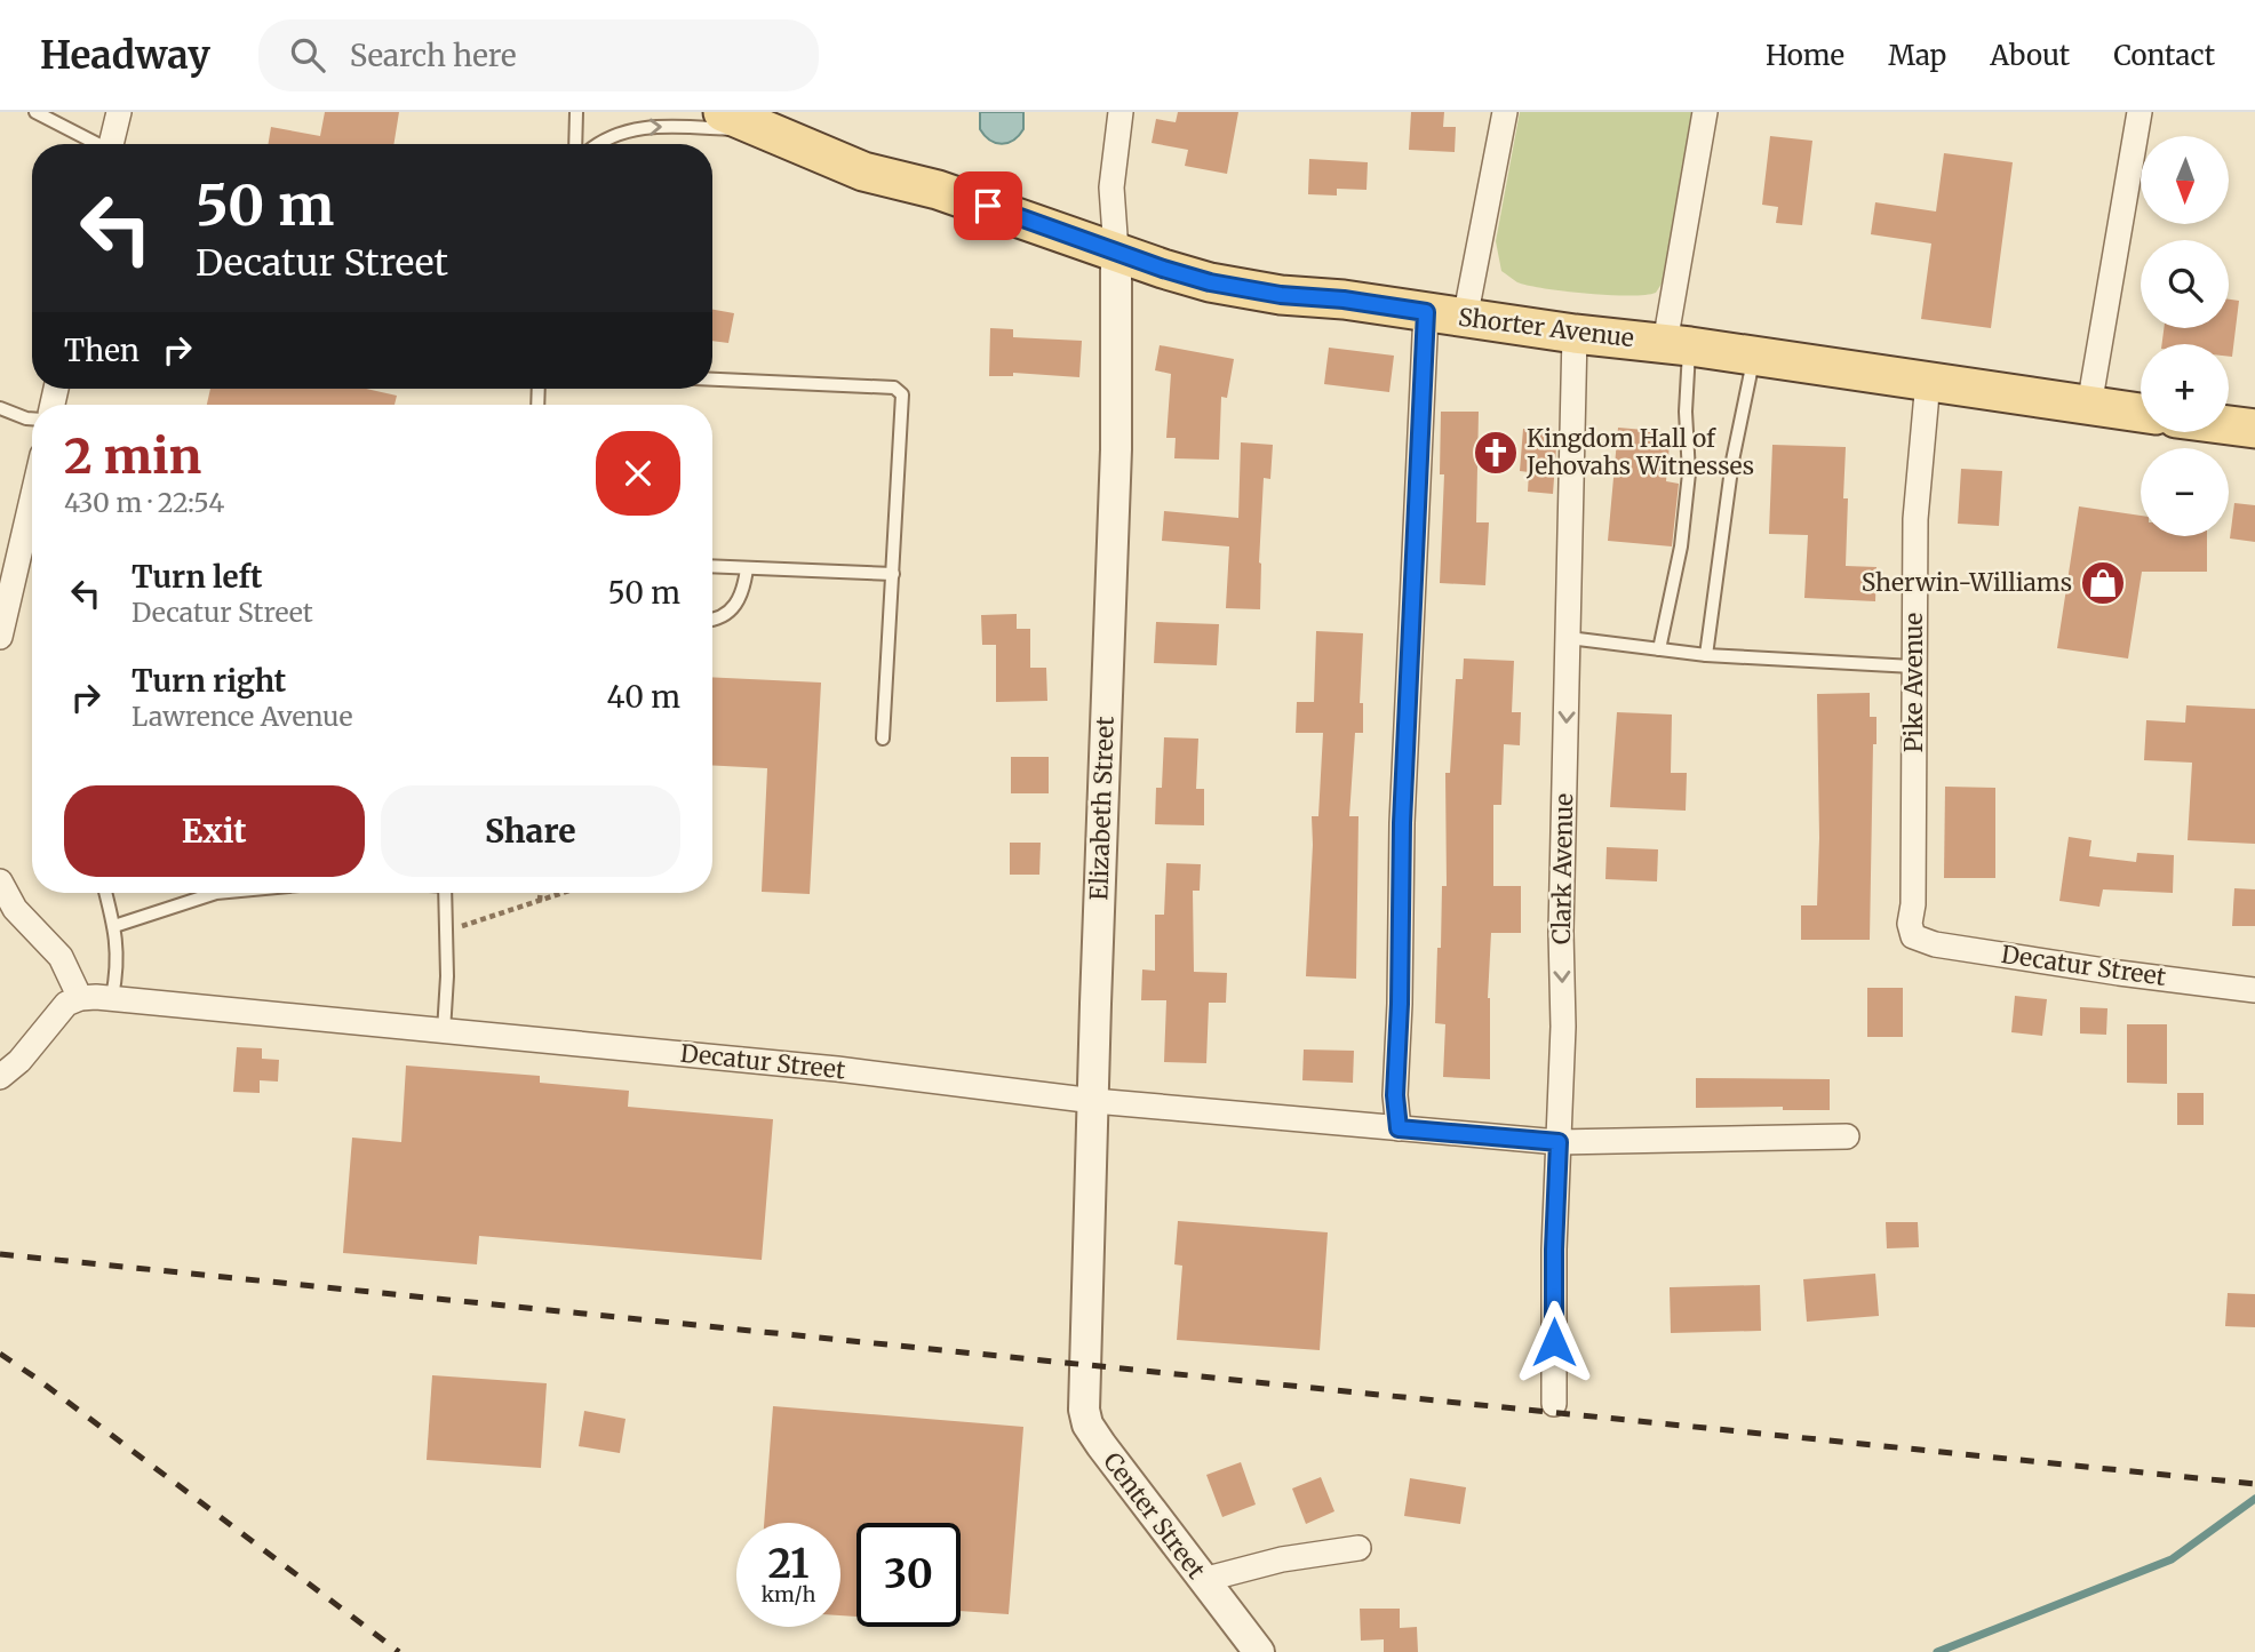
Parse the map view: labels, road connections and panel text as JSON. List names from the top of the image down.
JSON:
{
  "streets": {
    "main road": ["Shorter Avenue"],
    "street": [
      "Pike Avenue",
      "Elizabeth Street",
      "Clark Avenue",
      "Decatur Street",
      "Center Street"
    ]
  },
  "crossings": [
    ["Shorter Avenue", "Pike Avenue"],
    ["Shorter Avenue", "Elizabeth Street"],
    ["Shorter Avenue", "Clark Avenue"],
    ["Pike Avenue", "Decatur Street"],
    ["Elizabeth Street", "Decatur Street"],
    ["Elizabeth Street", "Center Street"],
    ["Clark Avenue", "Decatur Street"]
  ],
  "places": {
    "church": ["Kingdom Hall of Jehovahs Witnesses"],
    "shop": ["Sherwin-Williams"]
  },
  "north": "bottom",
  "page": {
    "header": "Headway",
    "search": "Search here",
    "nav": [
      "Home",
      "Map",
      "About",
      "Contact"
    ],
    "map_buttons": ["+", "−"],
    "turn": ["50 m", "Decatur Street"],
    "then": "Then",
    "heading": ["2 min", "430 m · 22:54"],
    "list": [
      {
        "name": "Turn left",
        "note": "Decatur Street",
        "value": "50 m"
      },
      {
        "name": "Turn right",
        "note": "Lawrence Avenue",
        "value": "40 m"
      }
    ],
    "buttons": ["Exit", "Share"],
    "speed": "21 km/h",
    "limit": "30"
  }
}
